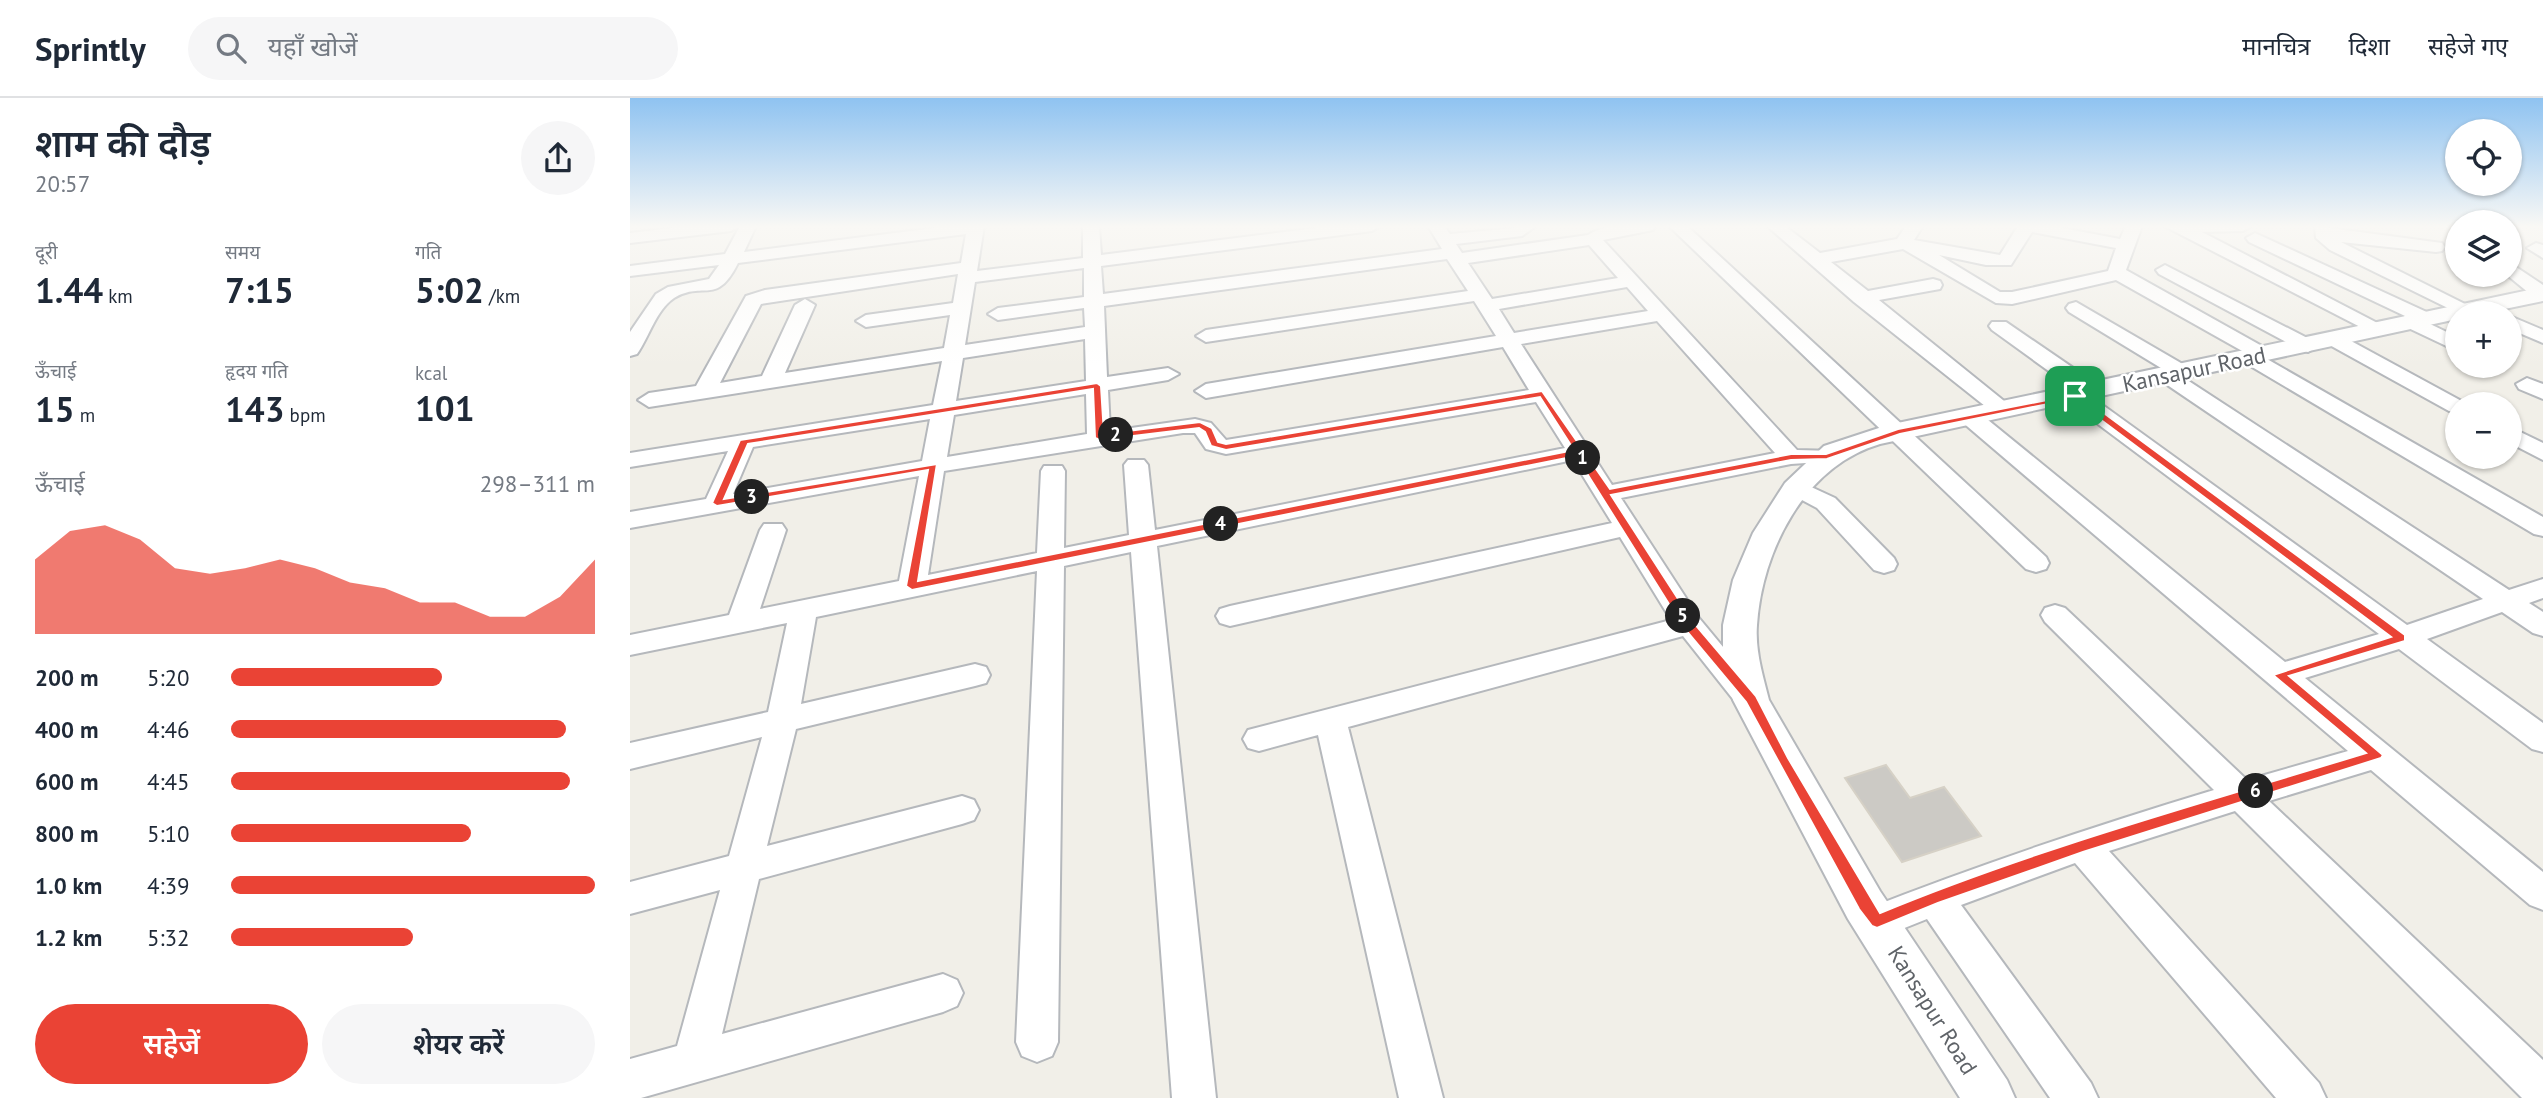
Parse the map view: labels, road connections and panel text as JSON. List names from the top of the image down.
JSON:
{
  "streets": {
    "street": ["Kansapur Road"]
  },
  "page": {
    "header": "Sprintly",
    "search": "यहाँ खोजें",
    "nav": ["मानचित्र", "दिशा", "सहेजे गए"],
    "heading": ["शाम की दौड़", "20:57"],
    "map_buttons": ["+", "−"],
    "stats": [
      ["दूरी", "1.44 km"],
      ["समय", "7:15"],
      ["गति", "5:02 /km"],
      ["ऊँचाई", "15 m"],
      ["हृदय गति", "143 bpm"],
      ["kcal", "101"]
    ],
    "pins": [
      "2",
      "1",
      "3",
      "4",
      "5",
      "6"
    ],
    "chart": ["ऊँचाई", "298–311 m"],
    "list": [
      {
        "name": "200 m",
        "note": "5:20"
      },
      {
        "name": "400 m",
        "note": "4:46"
      },
      {
        "name": "600 m",
        "note": "4:45"
      },
      {
        "name": "800 m",
        "note": "5:10"
      },
      {
        "name": "1.0 km",
        "note": "4:39"
      },
      {
        "name": "1.2 km",
        "note": "5:32"
      }
    ],
    "buttons": ["सहेजें", "शेयर करें"]
  }
}
